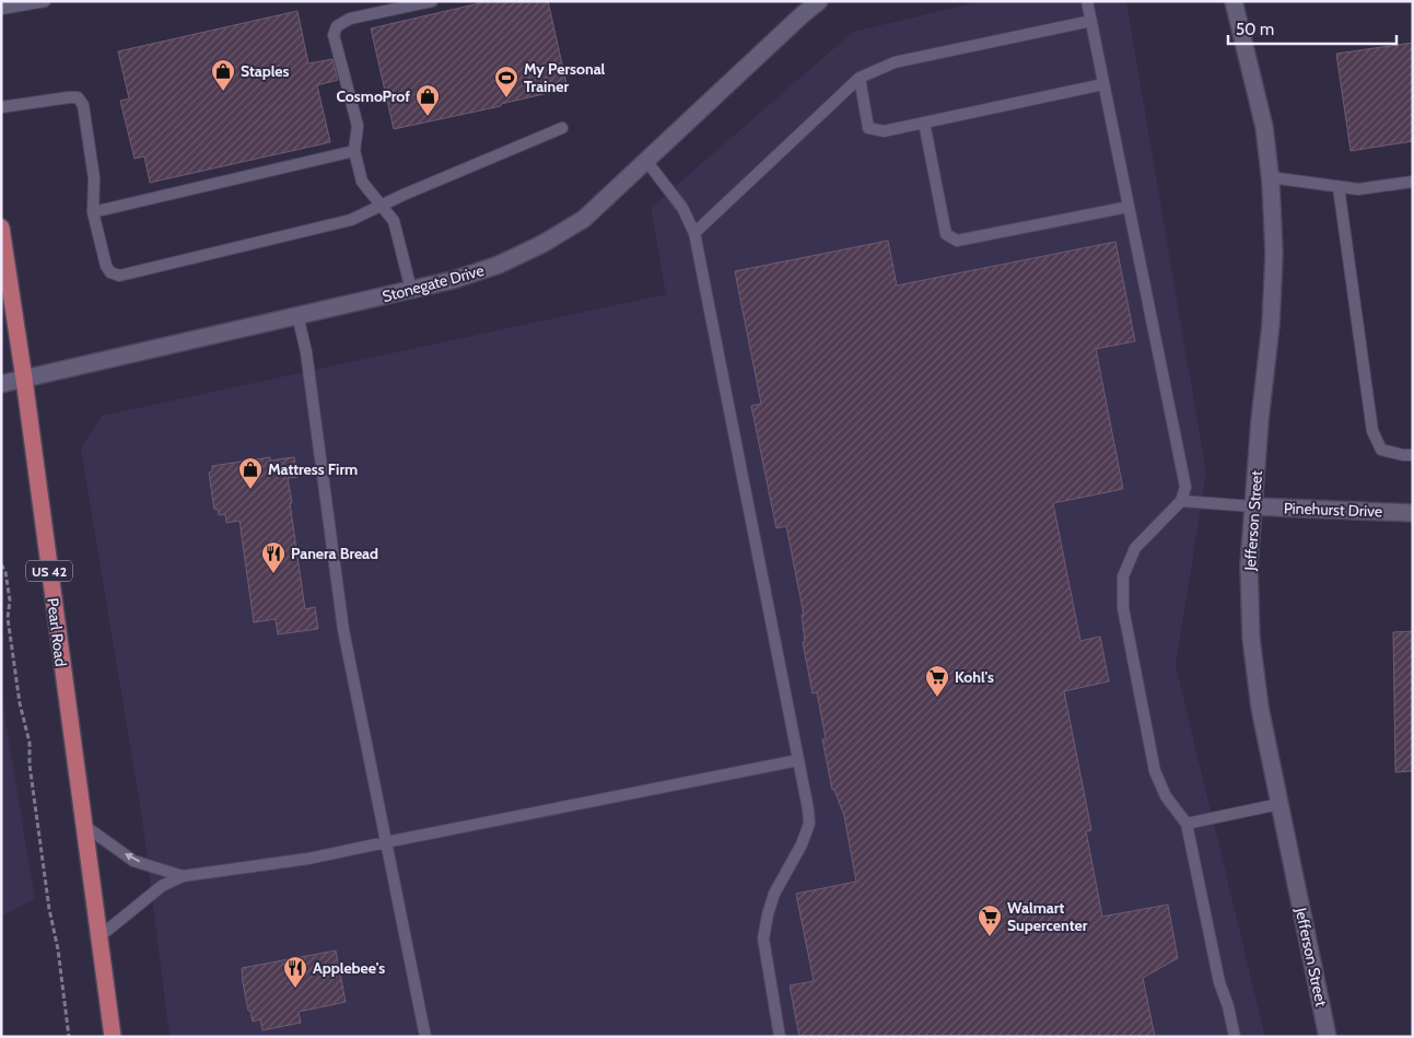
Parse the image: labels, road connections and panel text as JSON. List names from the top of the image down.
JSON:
{
  "streets": {
    "main road": ["US 42", "Pearl Road"],
    "street": ["Stonegate Drive", "Pinehurst Drive", "Jefferson Street"]
  },
  "crossings": [
    ["Stonegate Drive", "Pearl Road"],
    ["Pinehurst Drive", "Jefferson Street"]
  ],
  "places": {
    "shop": ["Staples", "CosmoProf", "Mattress Firm"],
    "sports": ["My Personal Trainer"],
    "restaurant": ["Panera Bread", "Applebee's"],
    "supermarket": ["Kohl's", "Walmart Supercenter"]
  },
  "scale_bar": "50 m"
}
